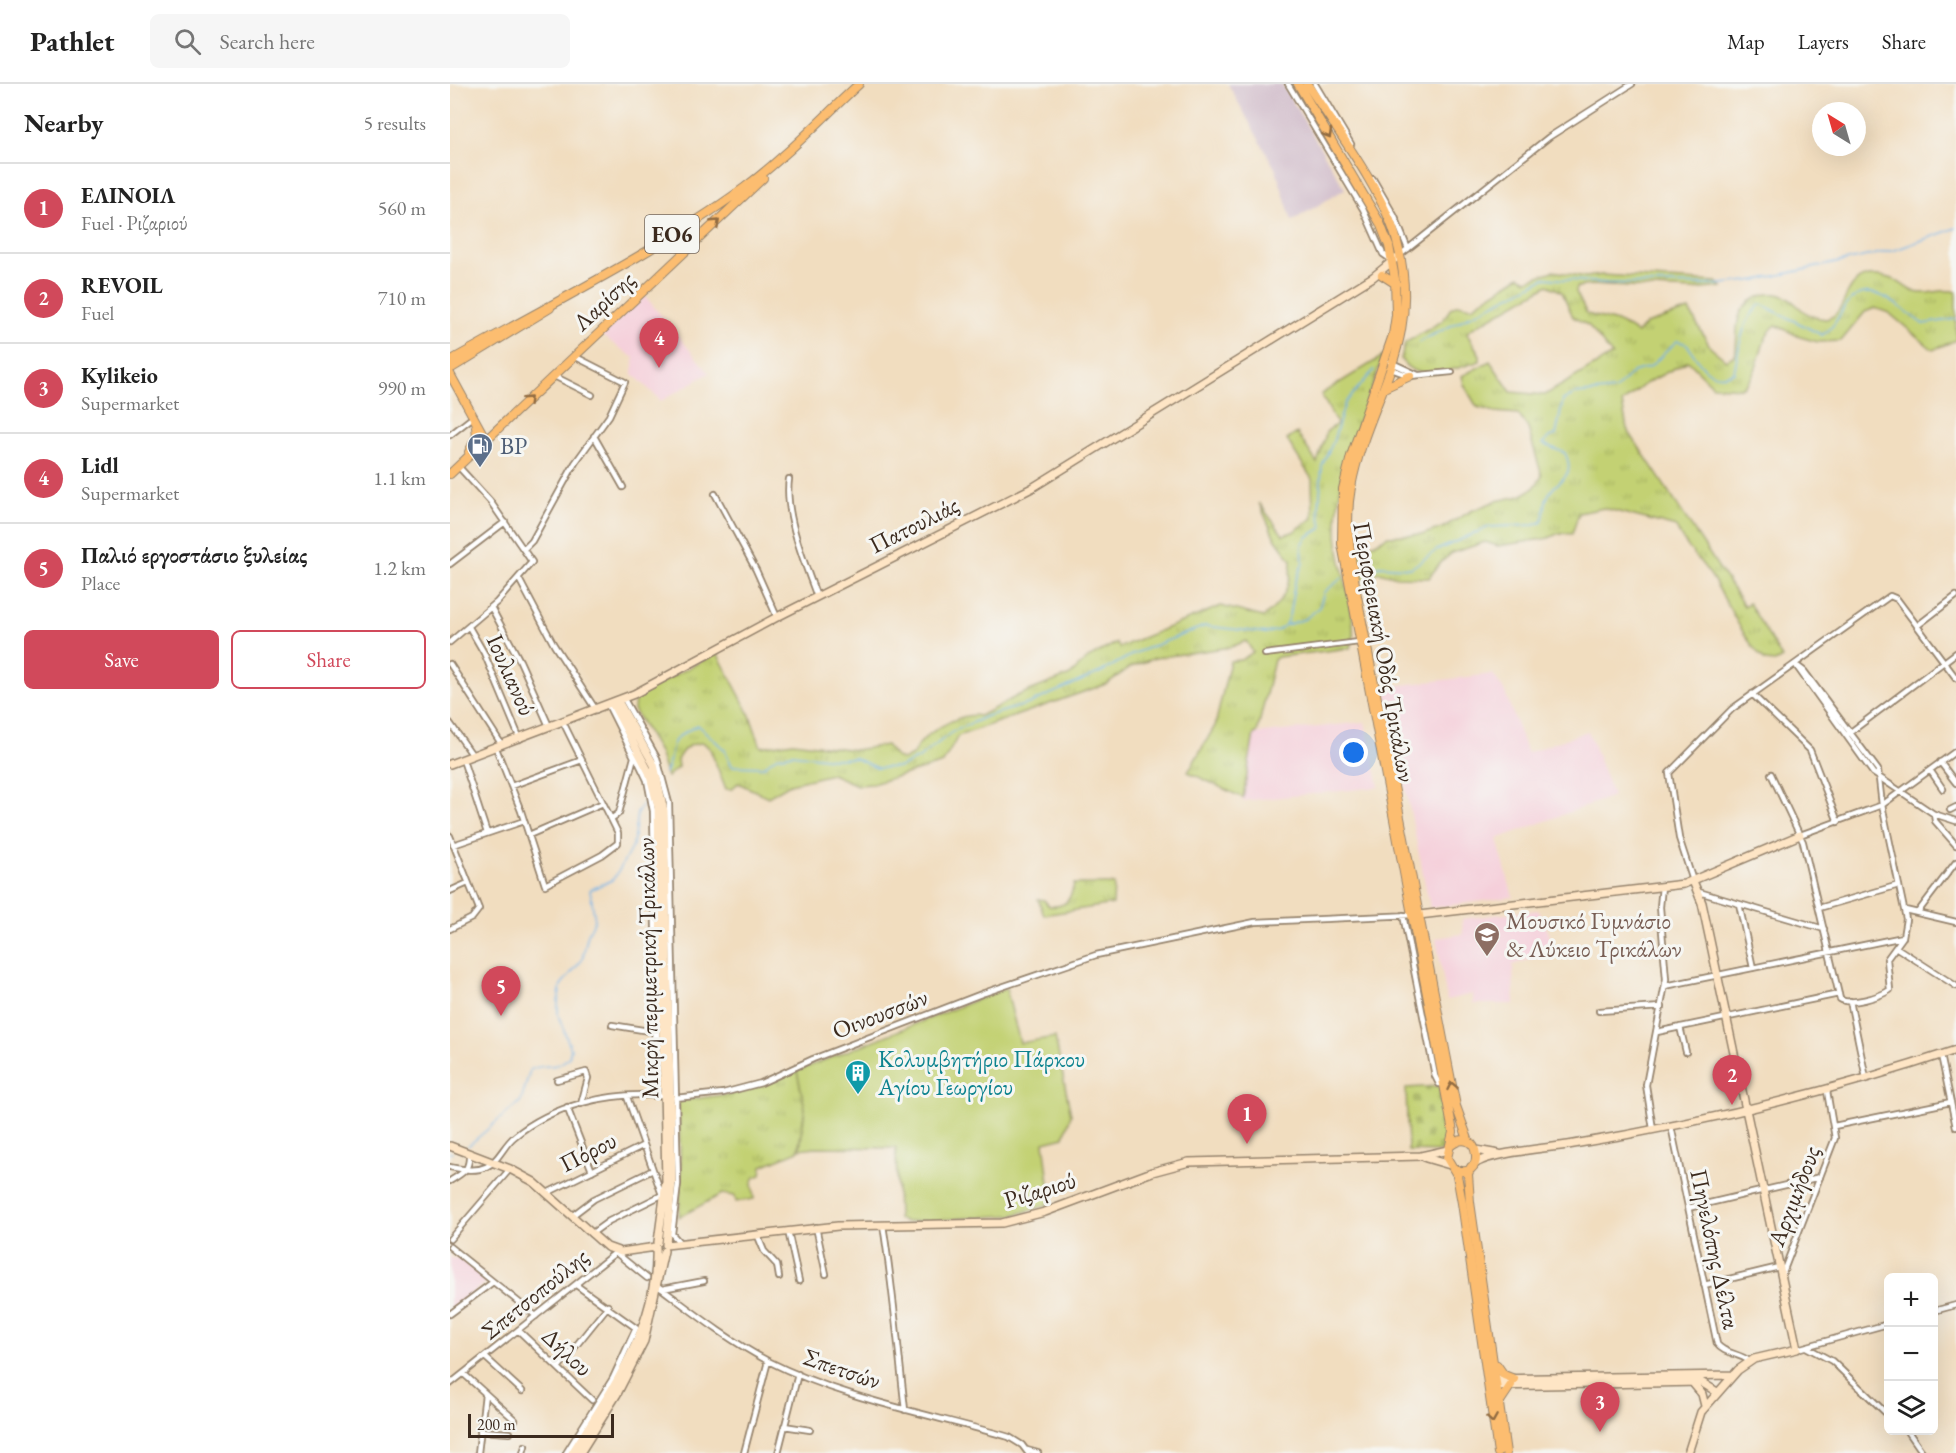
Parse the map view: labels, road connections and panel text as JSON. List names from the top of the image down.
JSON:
{
  "streets": {
    "main road": ["ΕΟ6", "Λαρίσης", "Περιφερειακή Οδός Τρικάλων"],
    "street": [
      "Πατουλιάς",
      "Ιουλιανού",
      "Μικρή περιμετρική Τρικάλων",
      "Οινουσσών",
      "Πόρου",
      "Ριζαριού",
      "Αρχιμήδους",
      "Πηνελόπης Δέλτα",
      "Σπετσοπούλης",
      "Δήλου",
      "Σπετσών"
    ]
  },
  "crossings": [
    ["ΕΟ6", "Λαρίσης"],
    ["Πατουλιάς", "Περιφερειακή Οδός Τρικάλων"],
    ["Πατουλιάς", "Ιουλιανού"],
    ["Πατουλιάς", "Μικρή περιμετρική Τρικάλων"],
    ["Περιφερειακή Οδός Τρικάλων", "Οινουσσών"],
    ["Περιφερειακή Οδός Τρικάλων", "Ριζαριού"],
    ["Μικρή περιμετρική Τρικάλων", "Ριζαριού"],
    ["Μικρή περιμετρική Τρικάλων", "Σπετσών"],
    ["Ριζαριού", "Σπετσοπούλης"],
    ["Σπετσοπούλης", "Δήλου"]
  ],
  "places": {
    "fuel station": ["BP"],
    "school or university": ["Μουσικό Γυμνάσιο & Λύκειο Τρικάλων"],
    "building": ["Κολυμβητήριο Πάρκου Αγίου Γεωργίου"]
  },
  "scale_bar": "200 m",
  "north": "top left",
  "page": {
    "header": "Pathlet",
    "search": "Search here",
    "nav": ["Map", "Layers", "Share"],
    "heading": ["Nearby", "5 results"],
    "list": [
      {
        "mark": "1",
        "name": "ΕΛΙΝΟΙΛ",
        "note": "Fuel · Ριζαριού",
        "value": "560 m"
      },
      {
        "mark": "2",
        "name": "REVOIL",
        "note": "Fuel",
        "value": "710 m"
      },
      {
        "mark": "3",
        "name": "Kylikeio",
        "note": "Supermarket",
        "value": "990 m"
      },
      {
        "mark": "4",
        "name": "Lidl",
        "note": "Supermarket",
        "value": "1.1 km"
      },
      {
        "mark": "5",
        "name": "Παλιό εργοστάσιο ξυλείας",
        "note": "Place",
        "value": "1.2 km"
      }
    ],
    "pins": [
      "4",
      "5",
      "2",
      "1",
      "3"
    ],
    "buttons": ["Save", "Share"],
    "map_buttons": ["+", "−"],
    "scale": "200 m"
  }
}
